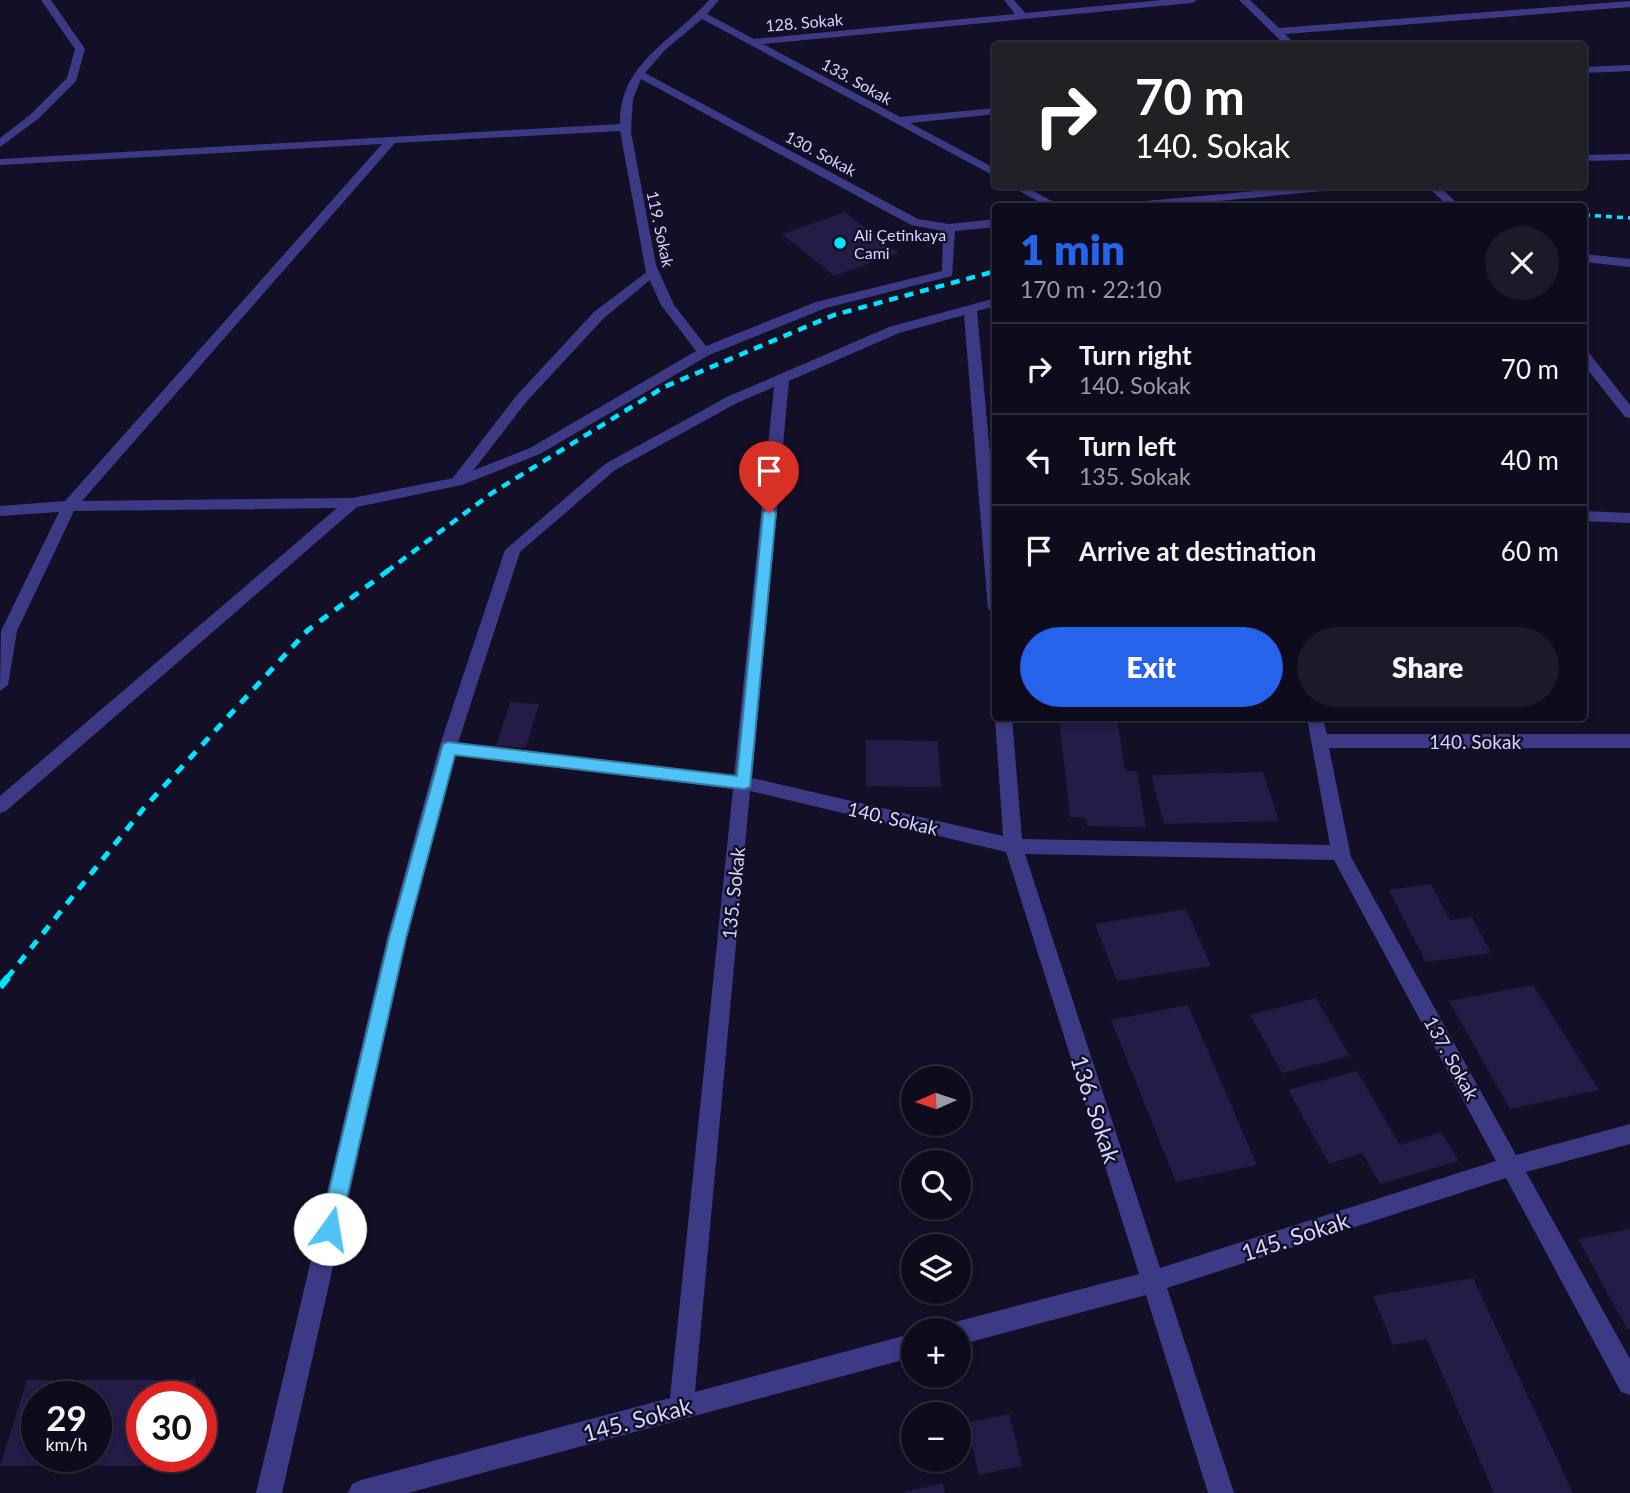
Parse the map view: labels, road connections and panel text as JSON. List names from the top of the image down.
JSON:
{
  "streets": {
    "street": [
      "128. Sokak",
      "133. Sokak",
      "130. Sokak",
      "119. Sokak",
      "140. Sokak",
      "135. Sokak",
      "137. Sokak",
      "136. Sokak",
      "145. Sokak"
    ]
  },
  "crossings": [
    ["128. Sokak", "133. Sokak"],
    ["133. Sokak", "119. Sokak"],
    ["130. Sokak", "119. Sokak"],
    ["140. Sokak", "135. Sokak"],
    ["140. Sokak", "137. Sokak"],
    ["140. Sokak", "136. Sokak"],
    ["135. Sokak", "145. Sokak"],
    ["137. Sokak", "145. Sokak"],
    ["136. Sokak", "145. Sokak"]
  ],
  "places": ["Ali Çetinkaya Cami"],
  "north": "left",
  "page": {
    "turn": ["70 m", "140. Sokak"],
    "heading": ["1 min", "170 m · 22:10"],
    "list": [
      {
        "name": "Turn right",
        "note": "140. Sokak",
        "value": "70 m"
      },
      {
        "name": "Turn left",
        "note": "135. Sokak",
        "value": "40 m"
      },
      {
        "name": "Arrive at destination",
        "value": "60 m"
      }
    ],
    "buttons": ["Exit", "Share"],
    "map_buttons": ["+", "−"],
    "speed": "29 km/h",
    "limit": "30"
  }
}
